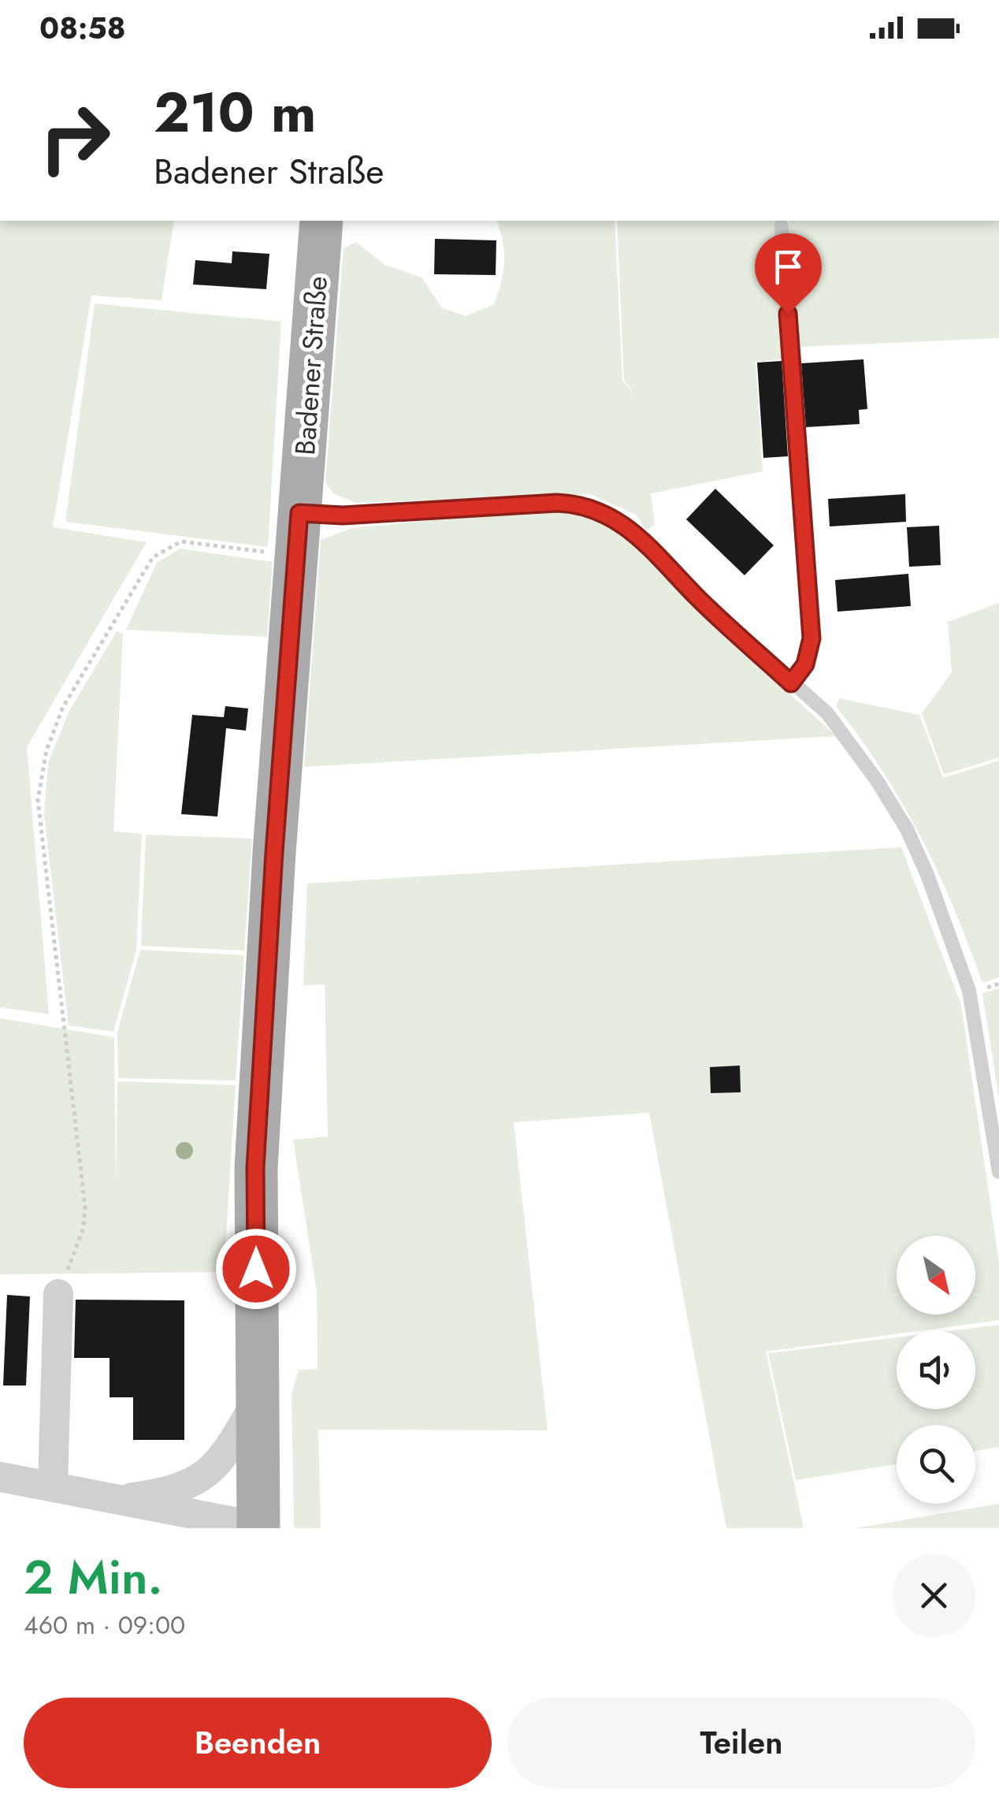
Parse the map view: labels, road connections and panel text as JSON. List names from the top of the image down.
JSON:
{
  "streets": {
    "main road": ["Badener Straße"]
  },
  "north": "bottom right",
  "page": {
    "status": "08:58",
    "turn": ["210 m", "Badener Straße"],
    "heading": ["2 Min.", "460 m · 09:00"],
    "buttons": ["Beenden", "Teilen"]
  }
}
